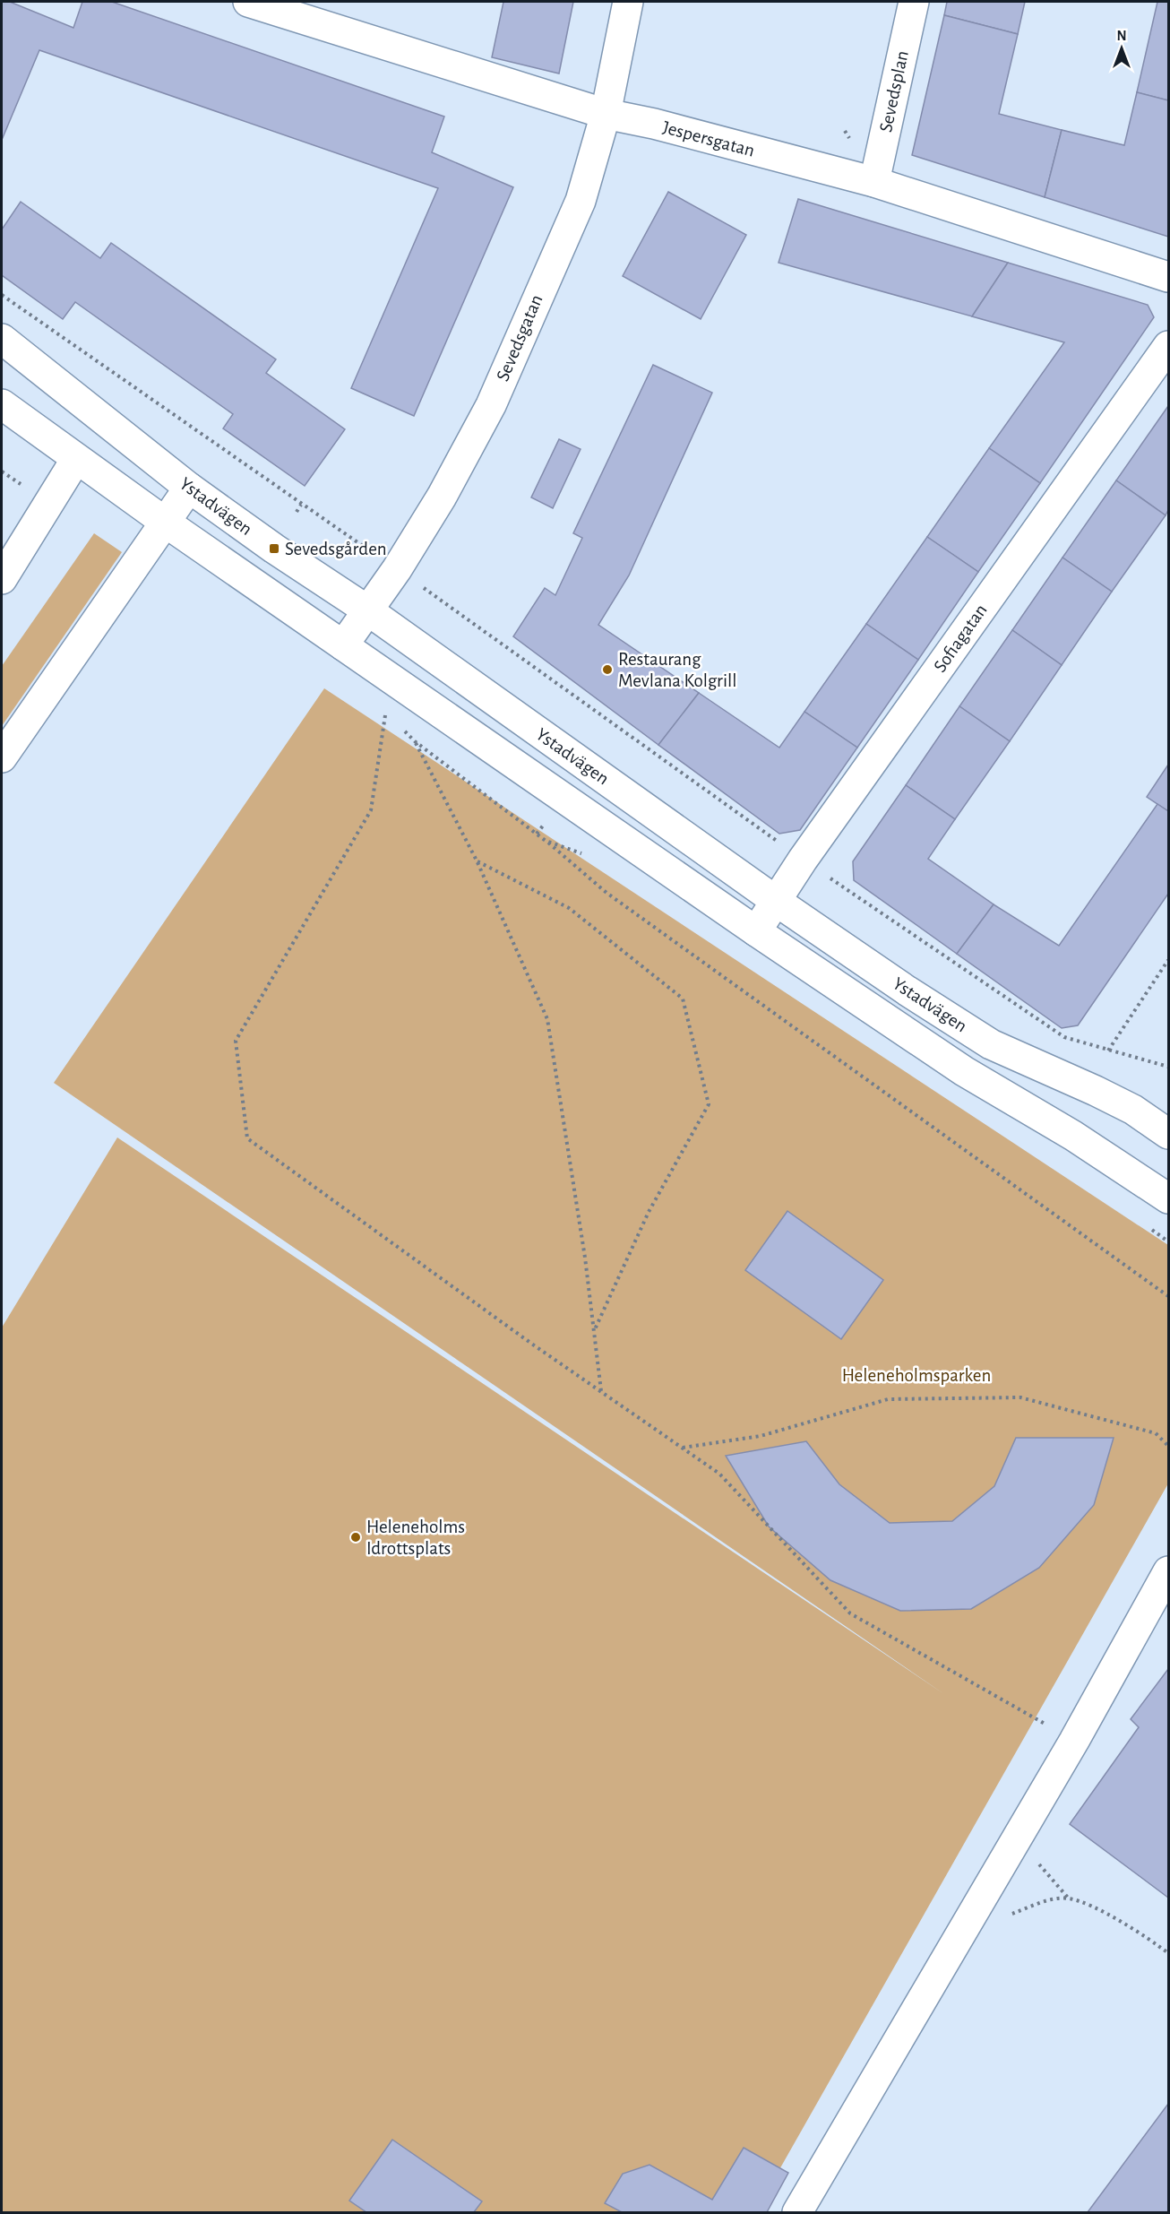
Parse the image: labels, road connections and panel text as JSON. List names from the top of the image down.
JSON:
{
  "streets": {
    "main road": [
      "Sevedsplan",
      "Jespersgatan",
      "Sevedsgatan",
      "Ystadvägen",
      "Sofiagatan"
    ]
  },
  "crossings": [
    ["Sevedsplan", "Jespersgatan"],
    ["Jespersgatan", "Sevedsgatan"],
    ["Sevedsgatan", "Ystadvägen"],
    ["Ystadvägen", "Sofiagatan"]
  ],
  "parks": ["Heleneholmsparken"],
  "places": {
    "transit": ["Sevedsgården"],
    "other": ["Restaurang Mevlana Kolgrill", "Heleneholms Idrottsplats"]
  },
  "north": "top"
}
